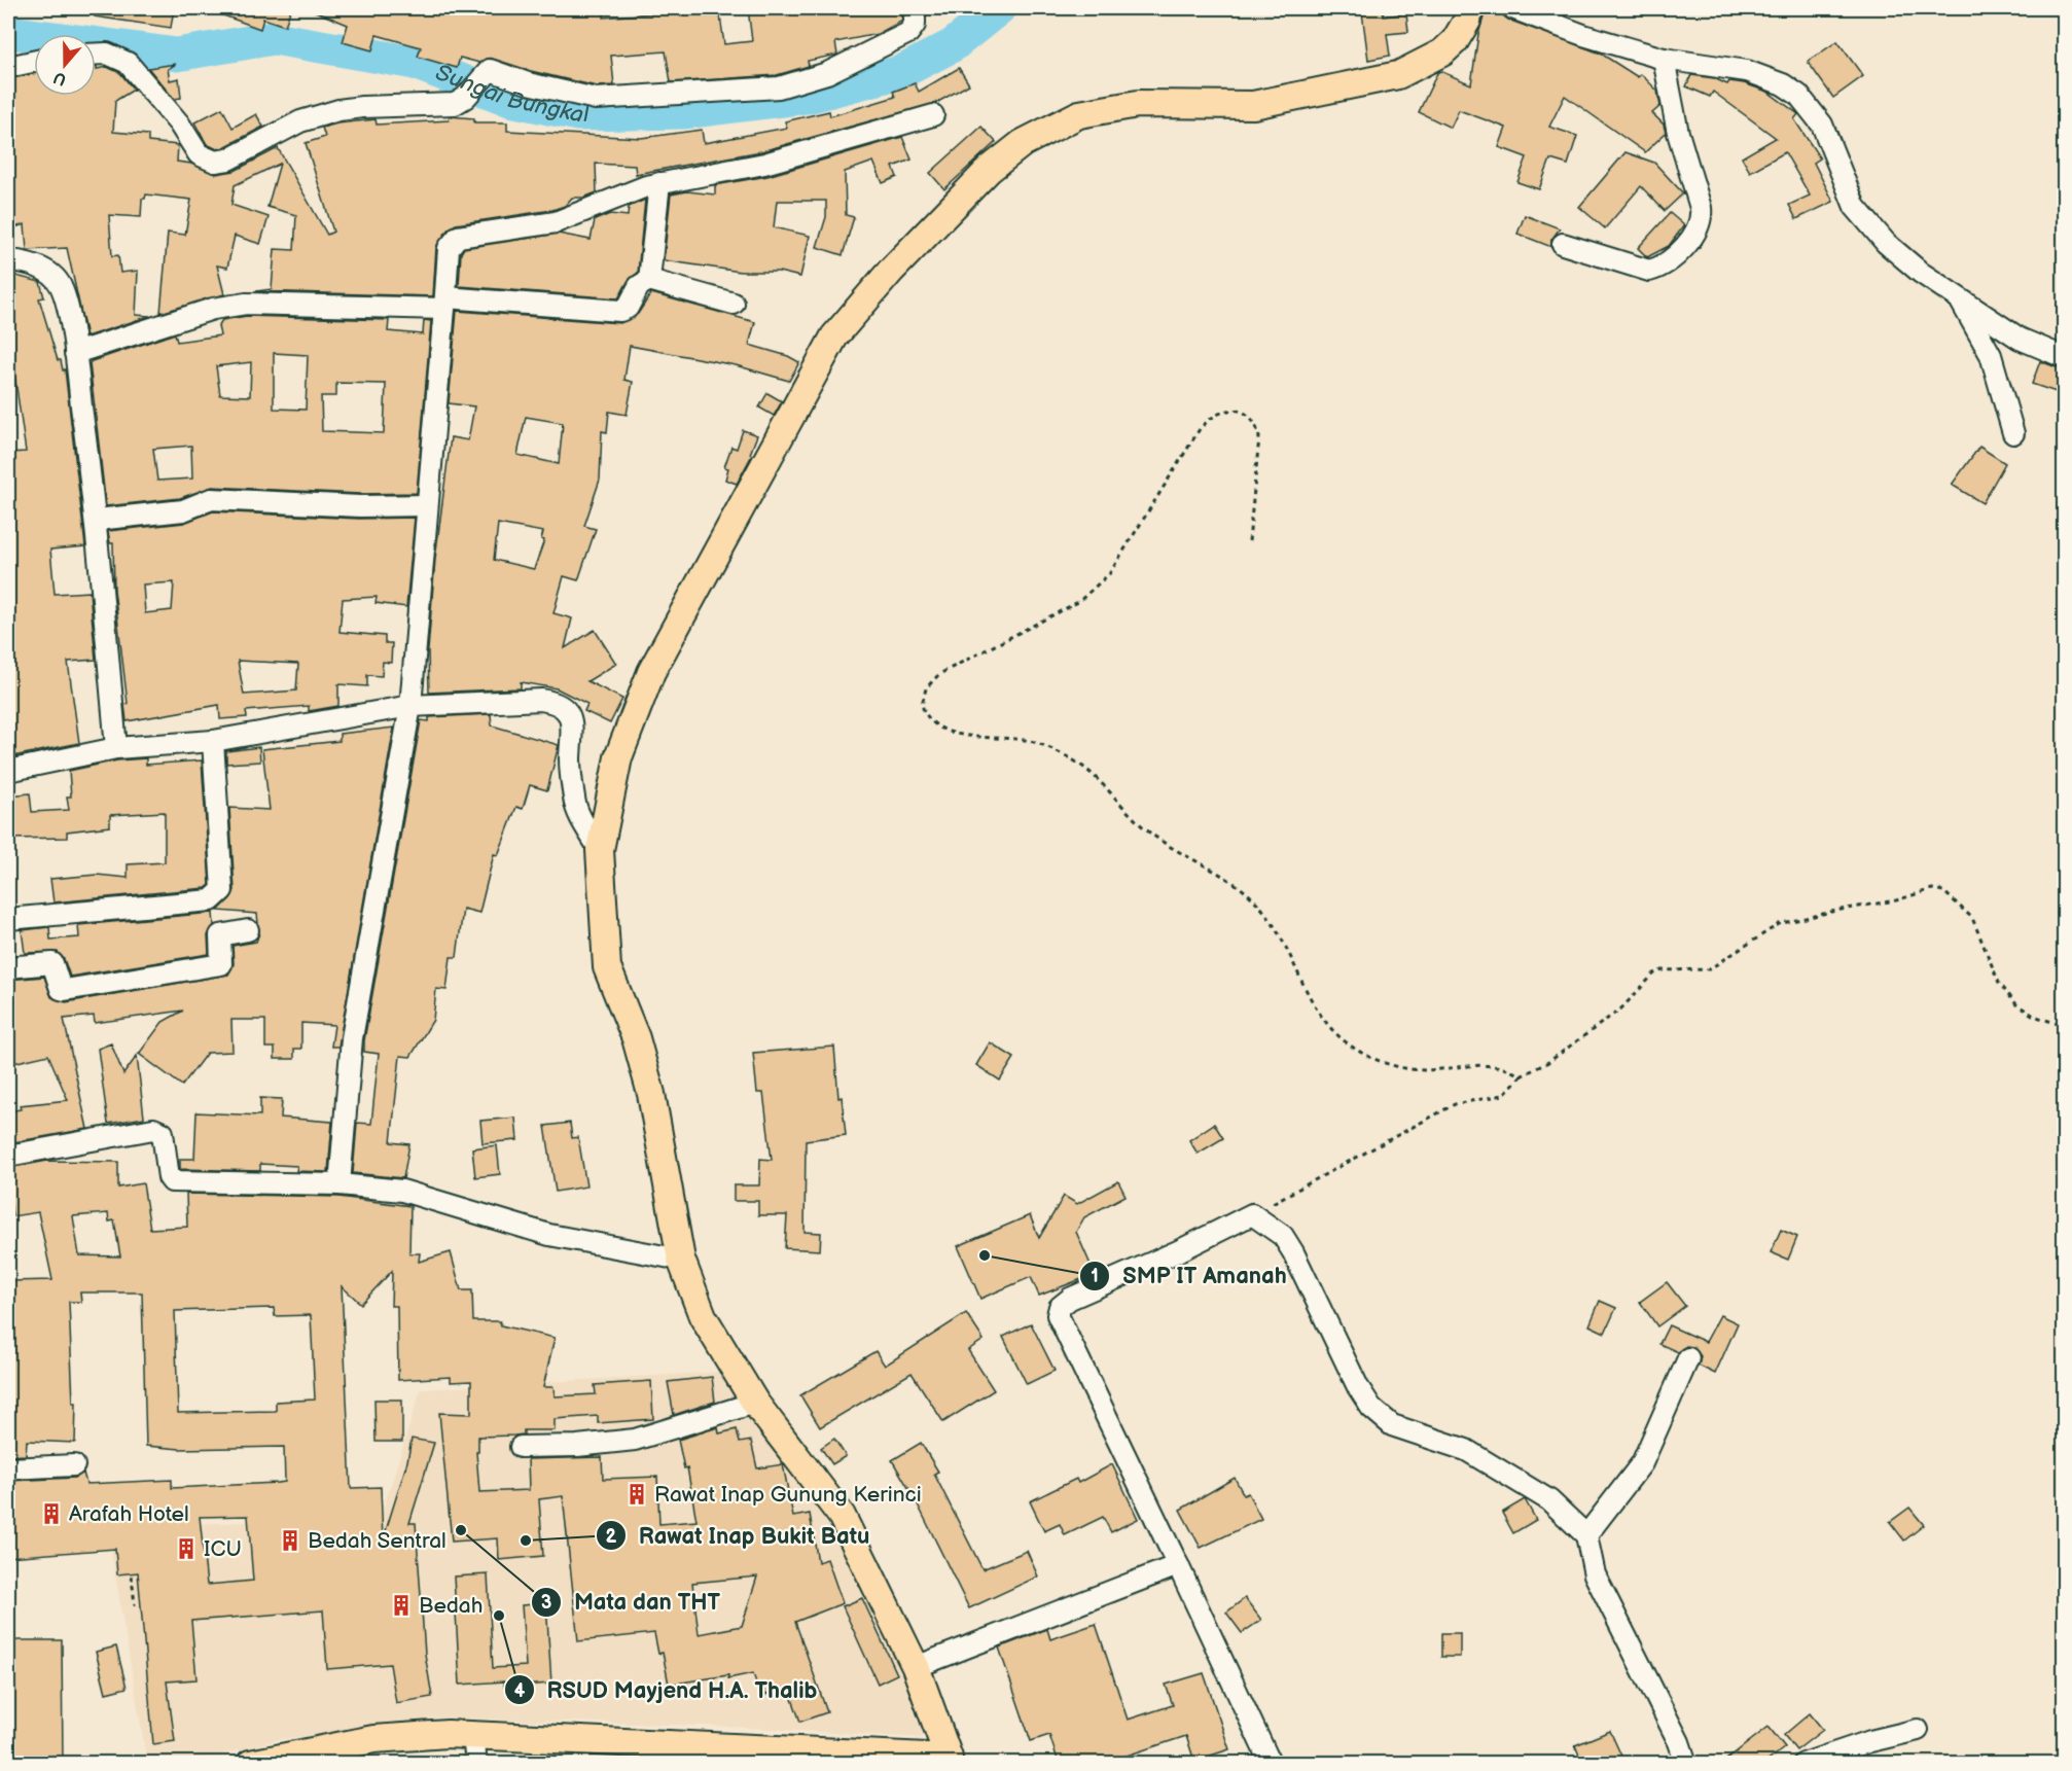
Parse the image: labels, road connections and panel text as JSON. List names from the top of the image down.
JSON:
{
  "water": ["Sungai Bungkal"],
  "places": {
    "other": [
      "SMP IT Amanah",
      "Mata dan THT",
      "Rawat Inap Bukit Batu",
      "RSUD Mayjend H.A. Thalib"
    ],
    "building": [
      "Rawat Inap Gunung Kerinci",
      "Arafah Hotel",
      "Bedah Sentral",
      "ICU",
      "Bedah"
    ]
  },
  "north": "bottom"
}
